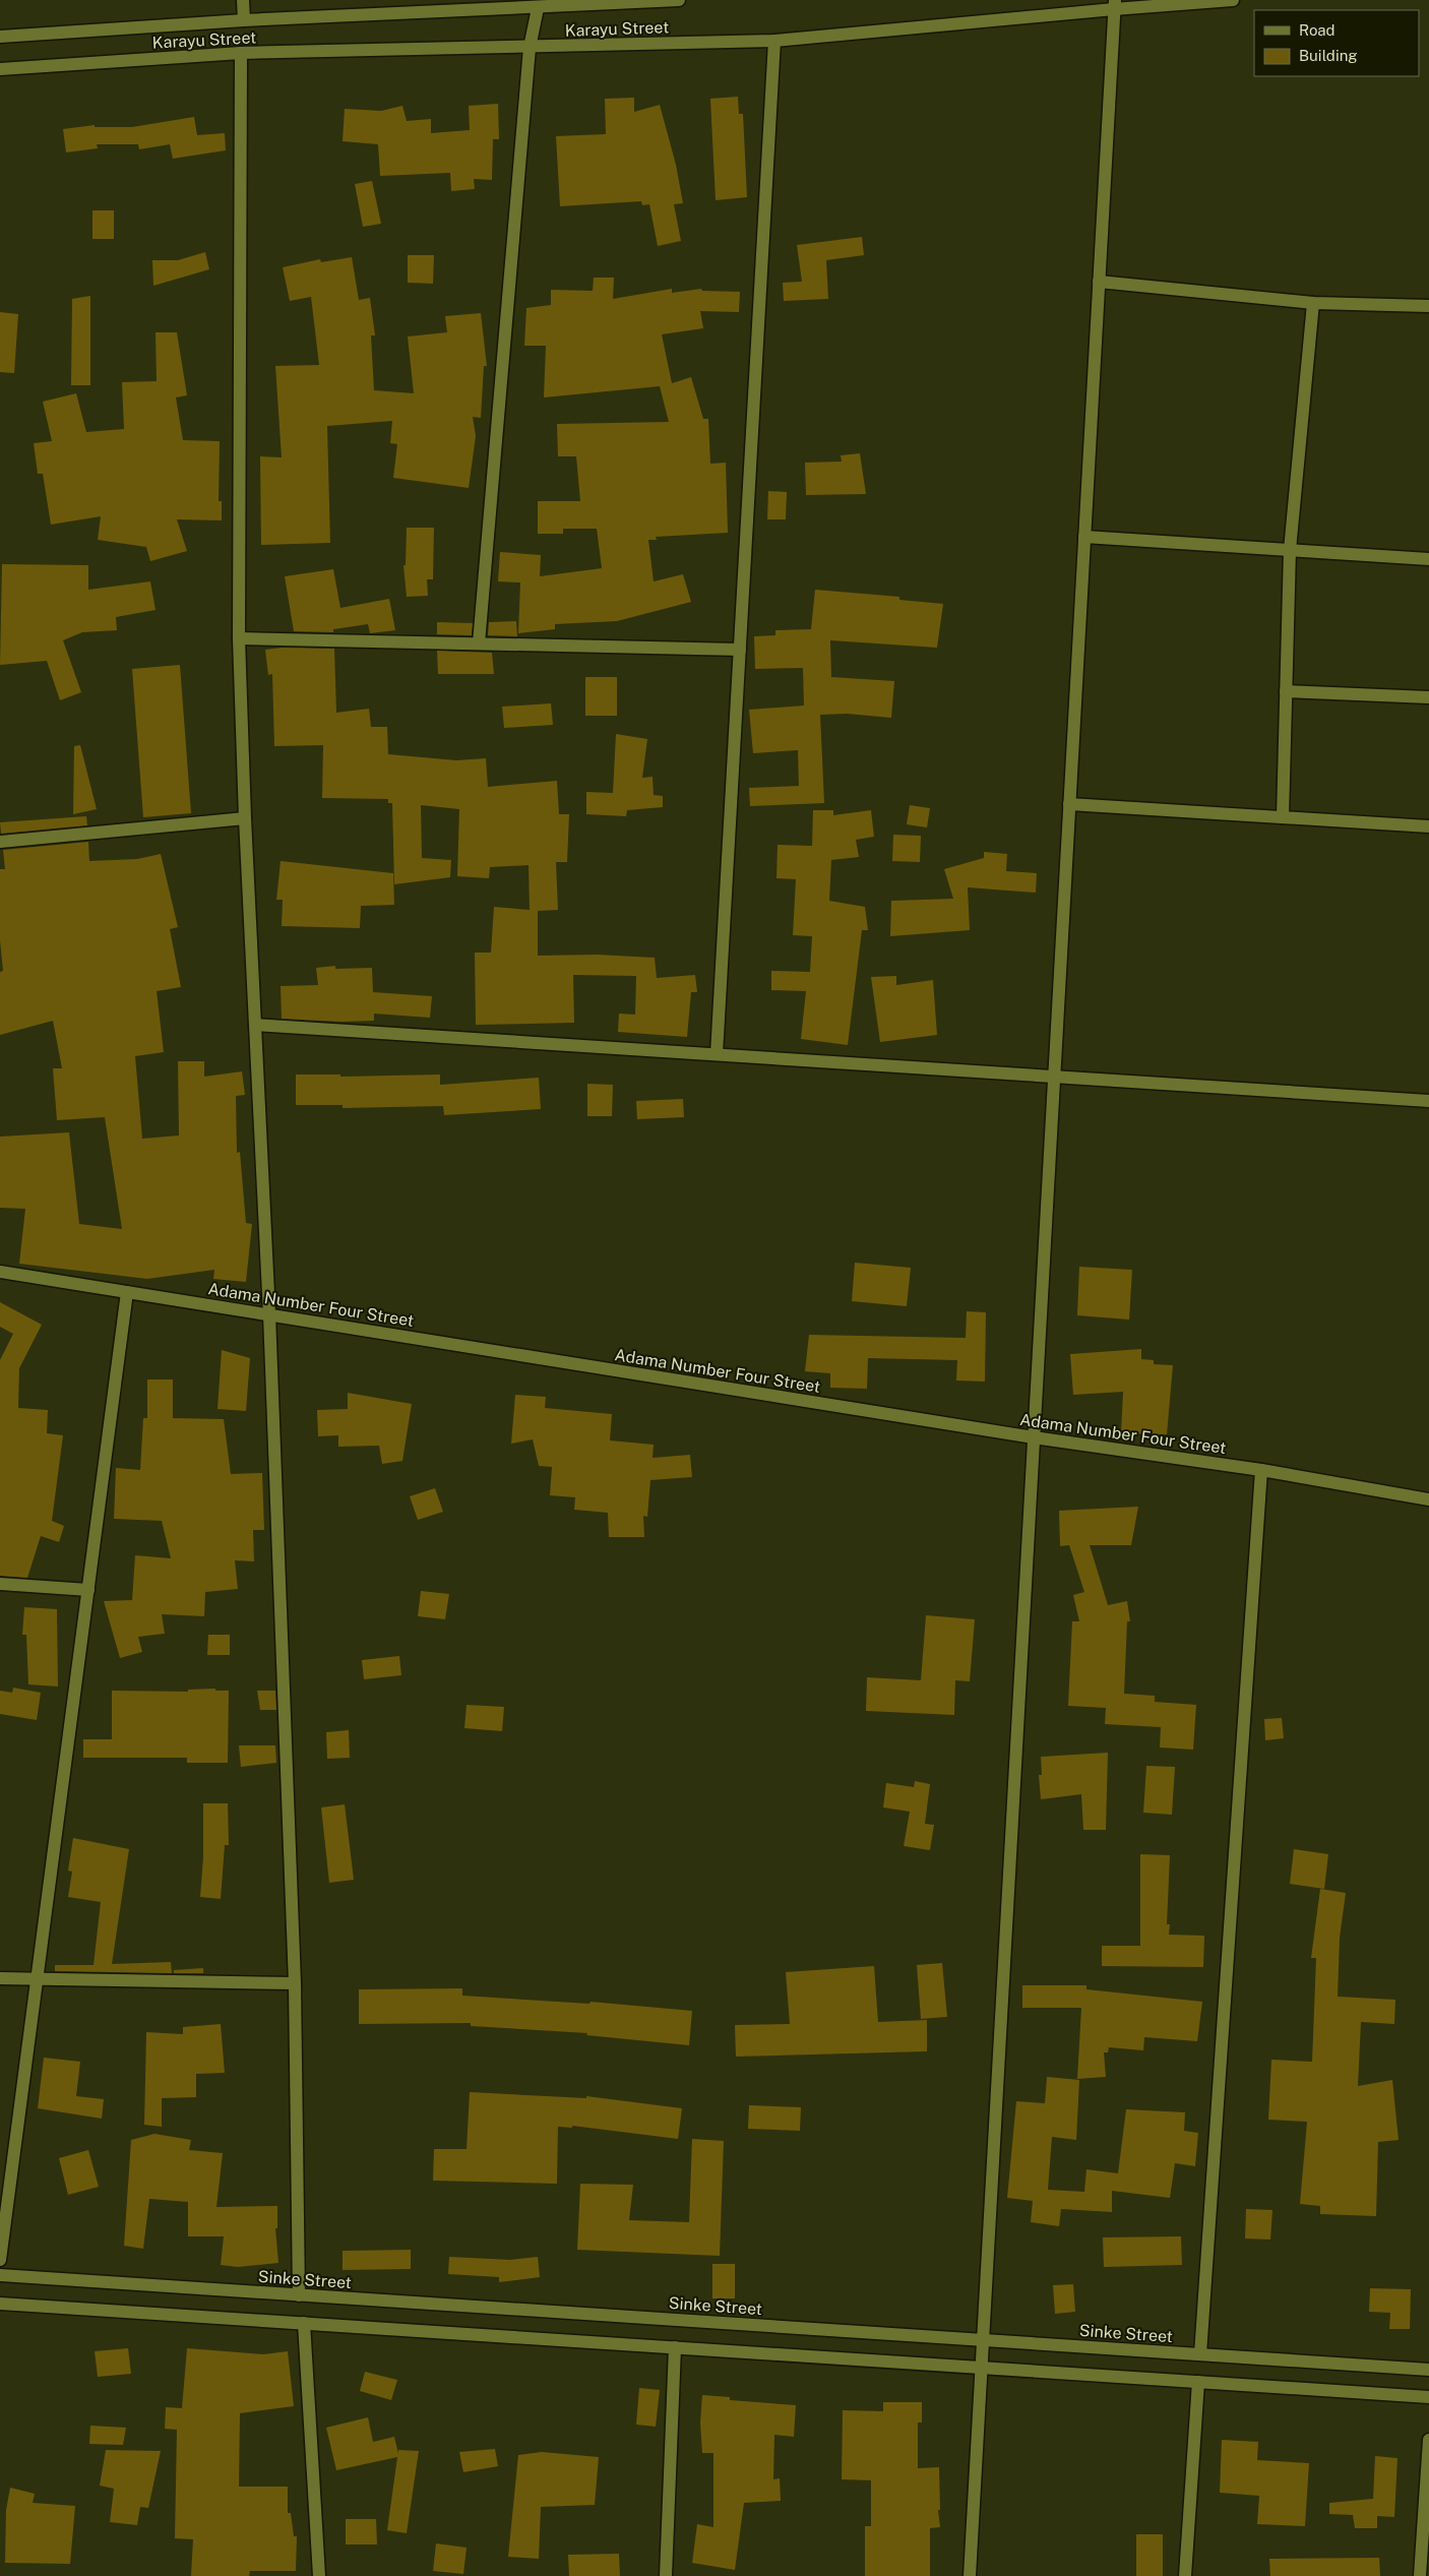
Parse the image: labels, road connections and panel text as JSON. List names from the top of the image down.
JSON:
{
  "streets": {
    "street": ["Karayu Street", "Adama Number Four Street", "Sinke Street"]
  },
  "legend": ["Road", "Building"]
}
